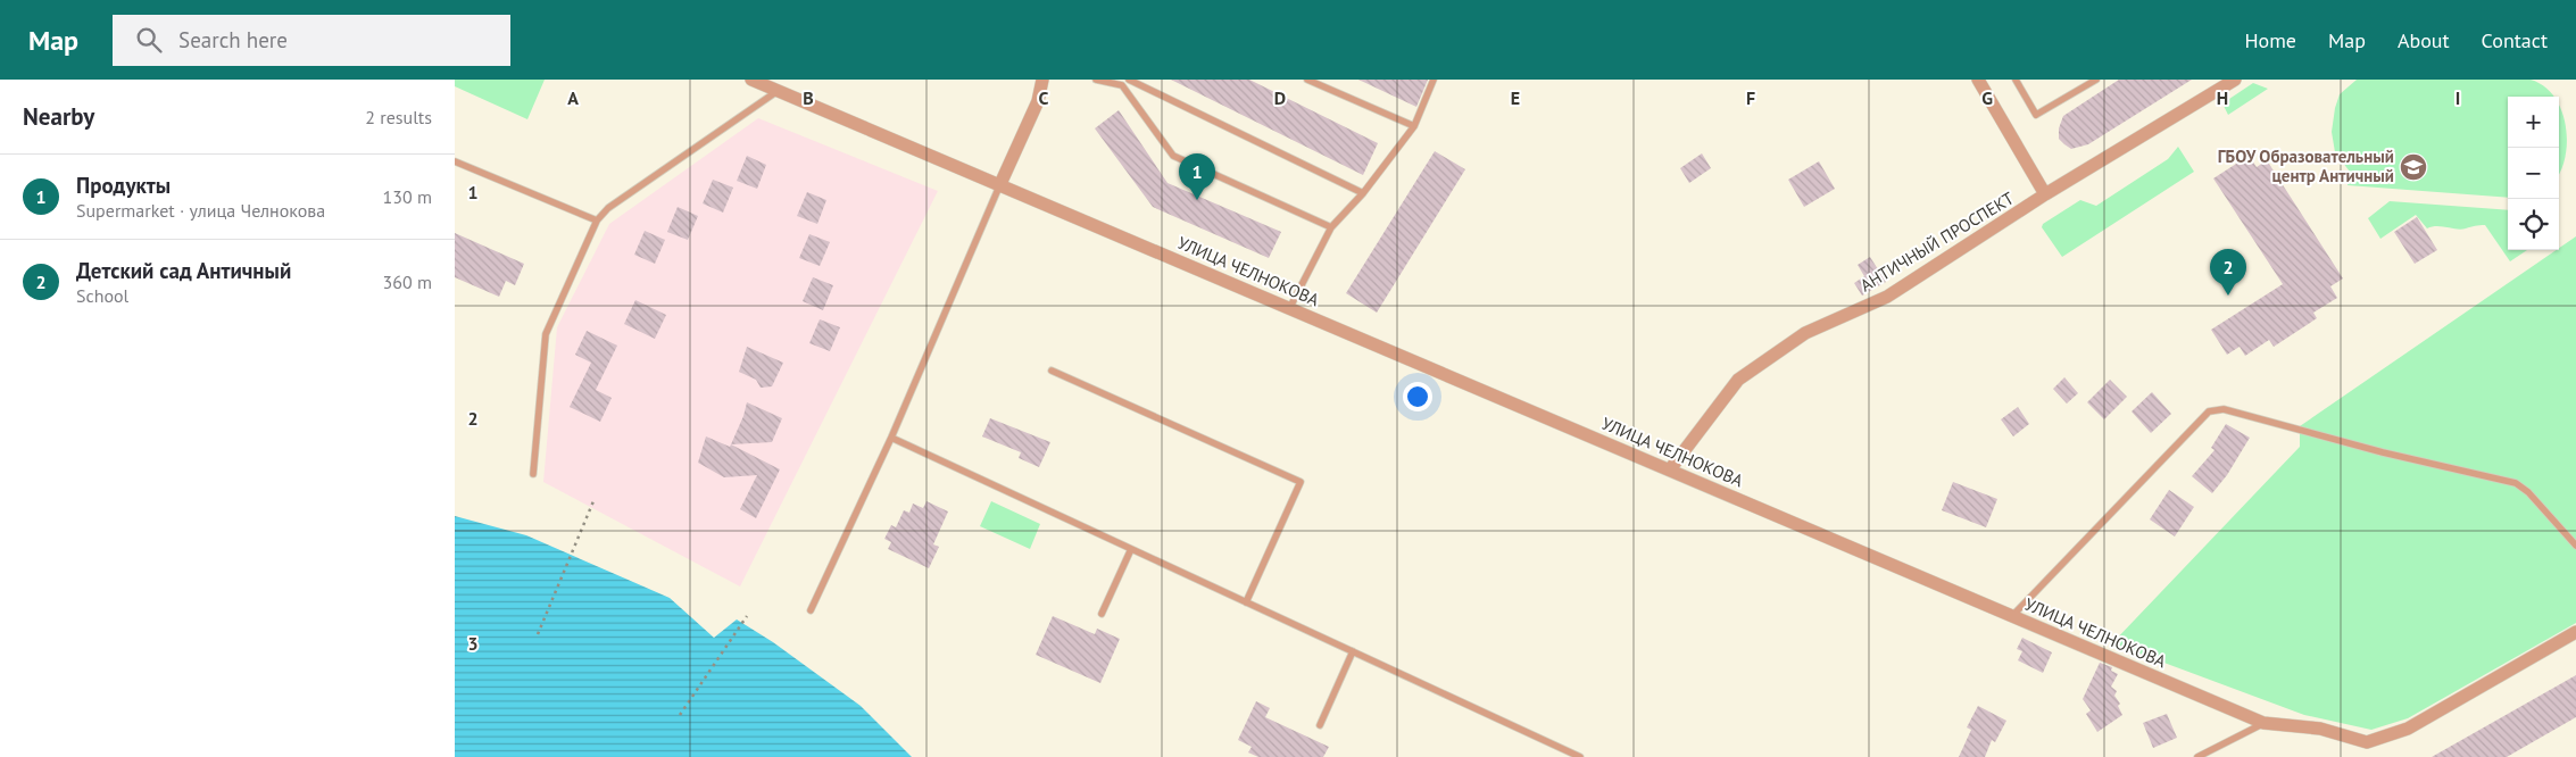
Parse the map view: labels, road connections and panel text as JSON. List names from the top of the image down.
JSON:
{
  "streets": {
    "street": ["АНТИЧНЫЙ ПРОСПЕКТ", "УЛИЦА ЧЕЛНОКОВА"]
  },
  "crossings": [
    ["АНТИЧНЫЙ ПРОСПЕКТ", "УЛИЦА ЧЕЛНОКОВА"]
  ],
  "places": {
    "school or university": ["ГБОУ Образовательный центр Античный"]
  },
  "page": {
    "header": "Map",
    "search": "Search here",
    "nav": [
      "Home",
      "Map",
      "About",
      "Contact"
    ],
    "heading": ["Nearby", "2 results"],
    "map_buttons": ["+", "−"],
    "list": [
      {
        "mark": "1",
        "name": "Продукты",
        "note": "Supermarket · улица Челнокова",
        "value": "130 m"
      },
      {
        "mark": "2",
        "name": "Детский сад Античный",
        "note": "School",
        "value": "360 m"
      }
    ],
    "pins": ["1", "2"]
  },
  "grid": {
    "columns": [
      "A",
      "B",
      "C",
      "D",
      "E",
      "F",
      "G",
      "H",
      "I"
    ],
    "rows": ["1", "2", "3"]
  }
}
